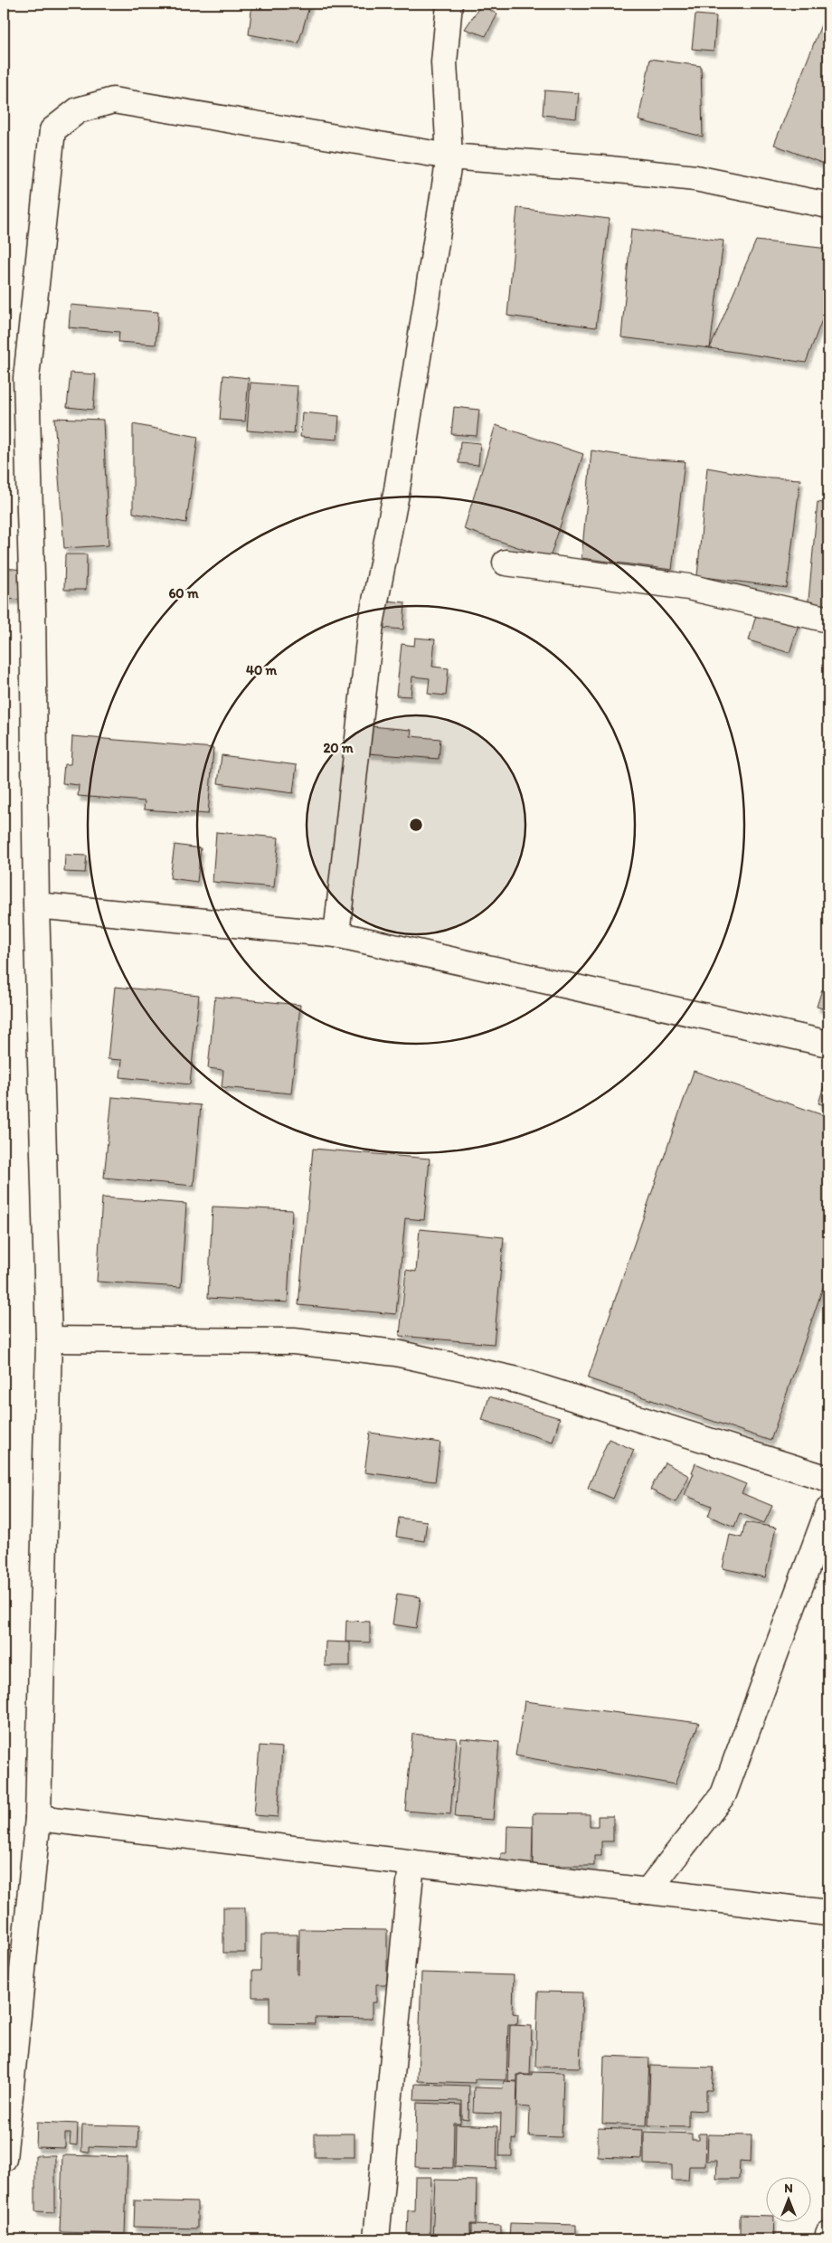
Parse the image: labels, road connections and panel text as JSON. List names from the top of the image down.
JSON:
{
  "north": "top",
  "rings": ["60 m", "40 m", "20 m"]
}
